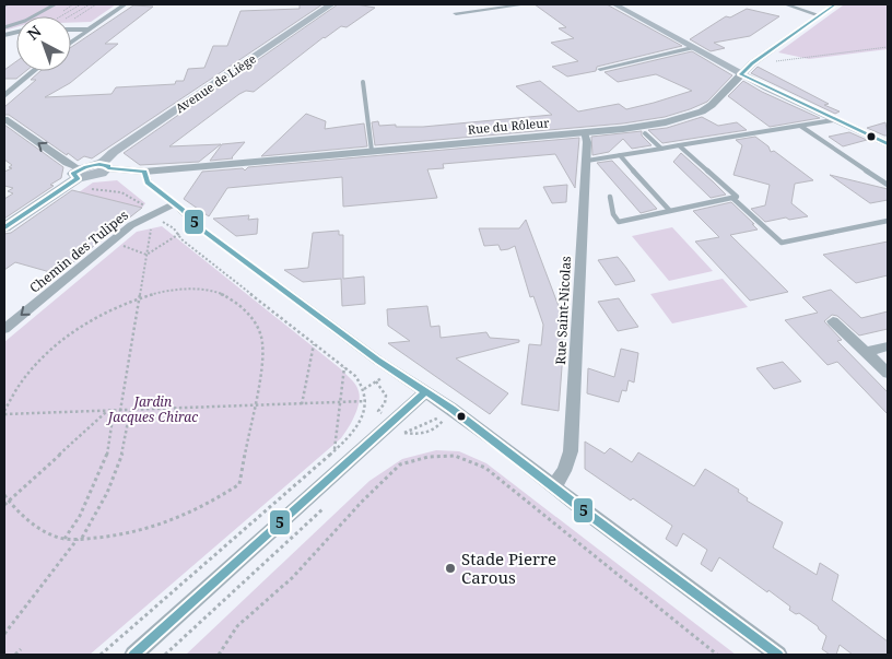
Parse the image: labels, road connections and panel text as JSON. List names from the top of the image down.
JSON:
{
  "streets": {
    "main road": ["Avenue de Liège"],
    "street": ["Rue du Rôleur", "Chemin des Tulipes", "Rue Saint-Nicolas"]
  },
  "crossings": [
    ["Avenue de Liège", "Rue du Rôleur"],
    ["Rue du Rôleur", "Rue Saint-Nicolas"]
  ],
  "one_way": ["Chemin des Tulipes"],
  "parks": ["Jardin Jacques Chirac"],
  "places": ["Stade Pierre Carous"],
  "lines": ["transit line 5"],
  "north": "top left"
}
